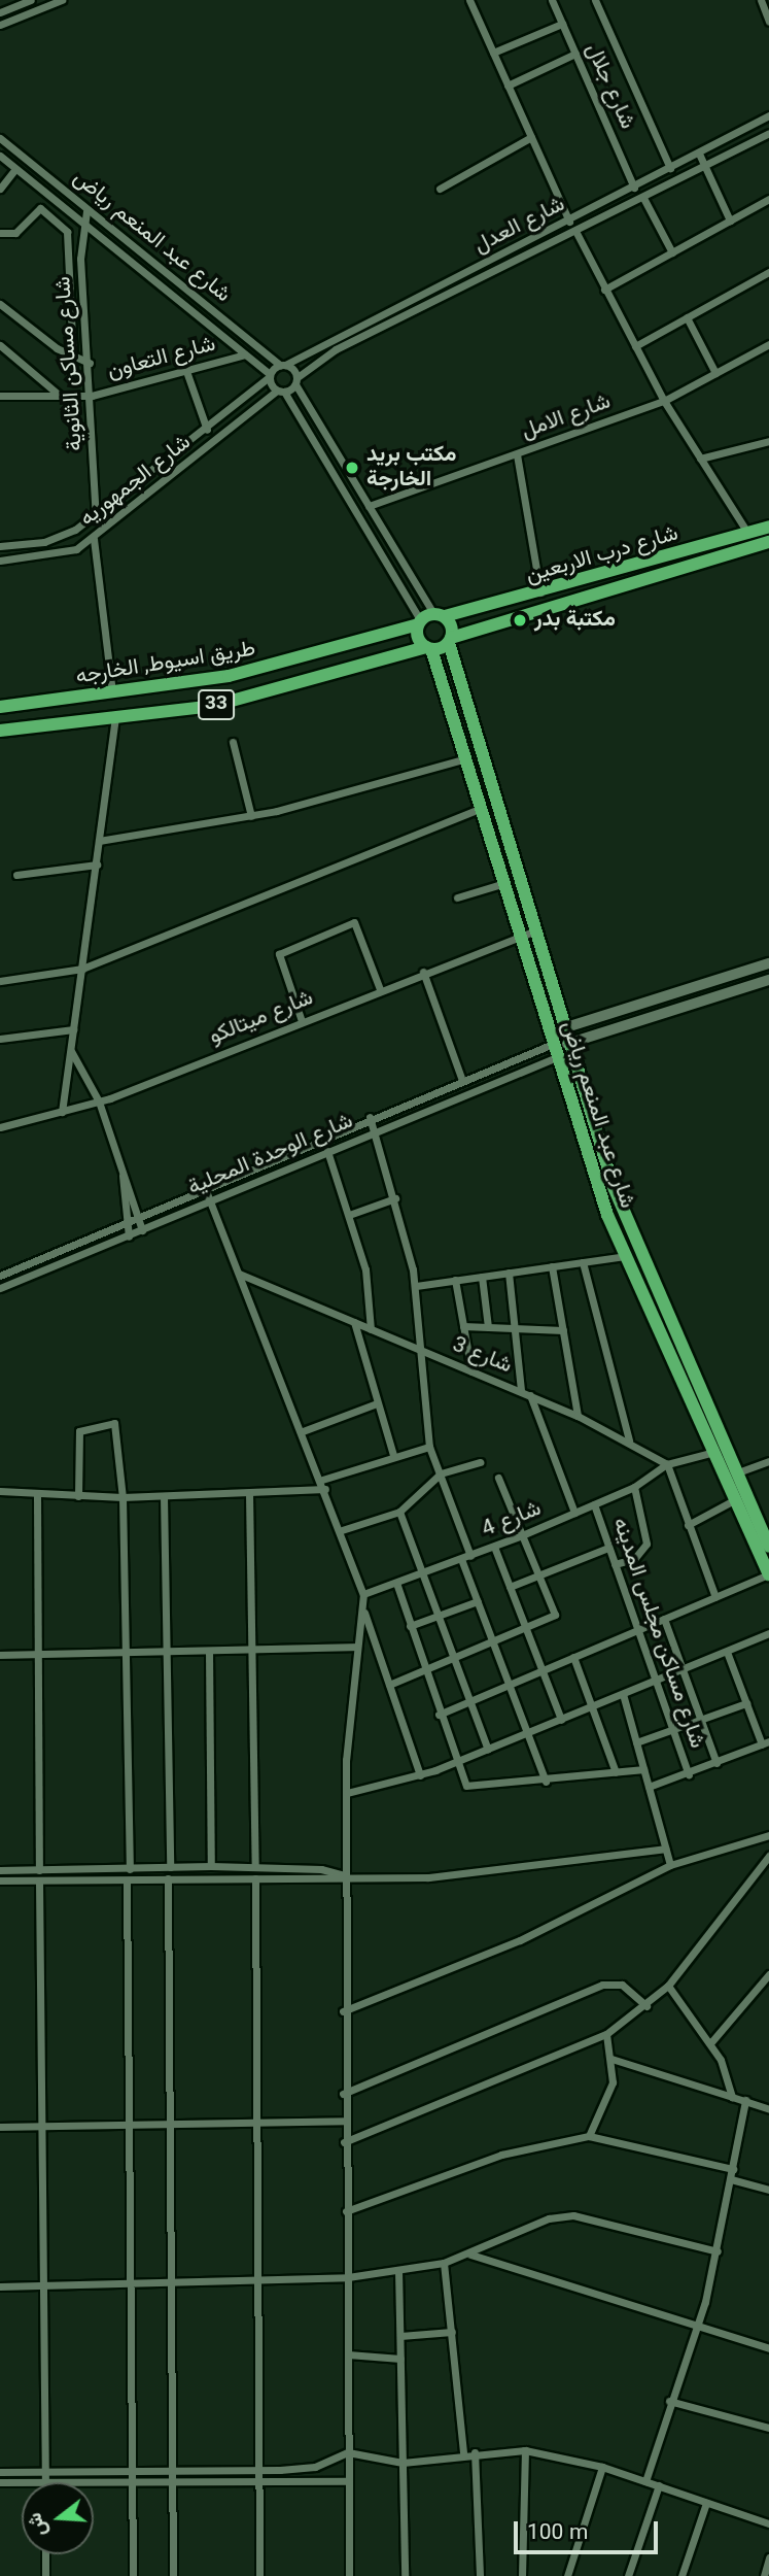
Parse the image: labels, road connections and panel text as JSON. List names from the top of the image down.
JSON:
{
  "streets": {
    "highway": [
      "شارع عبد المنعم رياض",
      "شارع درب الاربعين",
      "طريق اسيوط, الخارجه",
      "33"
    ],
    "street": [
      "شارع جلال",
      "شارع العدل",
      "شارع التعاون",
      "شارع مساكن الثانوية",
      "شارع الامل",
      "شارع الجمهوريه",
      "شارع ميتالكو",
      "شارع الوحدة المحلية",
      "شارع 3",
      "شارع 4",
      "شارع مساكن مجلس المدينه"
    ]
  },
  "crossings": [
    ["شارع جلال", "شارع العدل"],
    ["شارع العدل", "شارع عبد المنعم رياض"],
    ["شارع العدل", "شارع الجمهوريه"],
    ["شارع عبد المنعم رياض", "شارع التعاون"],
    ["شارع عبد المنعم رياض", "شارع مساكن الثانوية"],
    ["شارع عبد المنعم رياض", "شارع الجمهوريه"],
    ["شارع عبد المنعم رياض", "شارع درب الاربعين"],
    ["شارع عبد المنعم رياض", "طريق اسيوط, الخارجه"],
    ["شارع عبد المنعم رياض", "شارع ميتالكو"],
    ["شارع عبد المنعم رياض", "شارع الوحدة المحلية"],
    ["شارع التعاون", "شارع مساكن الثانوية"],
    ["شارع مساكن الثانوية", "شارع الجمهوريه"],
    ["شارع درب الاربعين", "طريق اسيوط, الخارجه"],
    ["شارع 3", "شارع 4"],
    ["شارع 4", "شارع مساكن مجلس المدينه"]
  ],
  "places": ["مكتب بريد الخارجة", "مكتبة بدر"],
  "scale_bar": "100 m",
  "north": "left"
}
